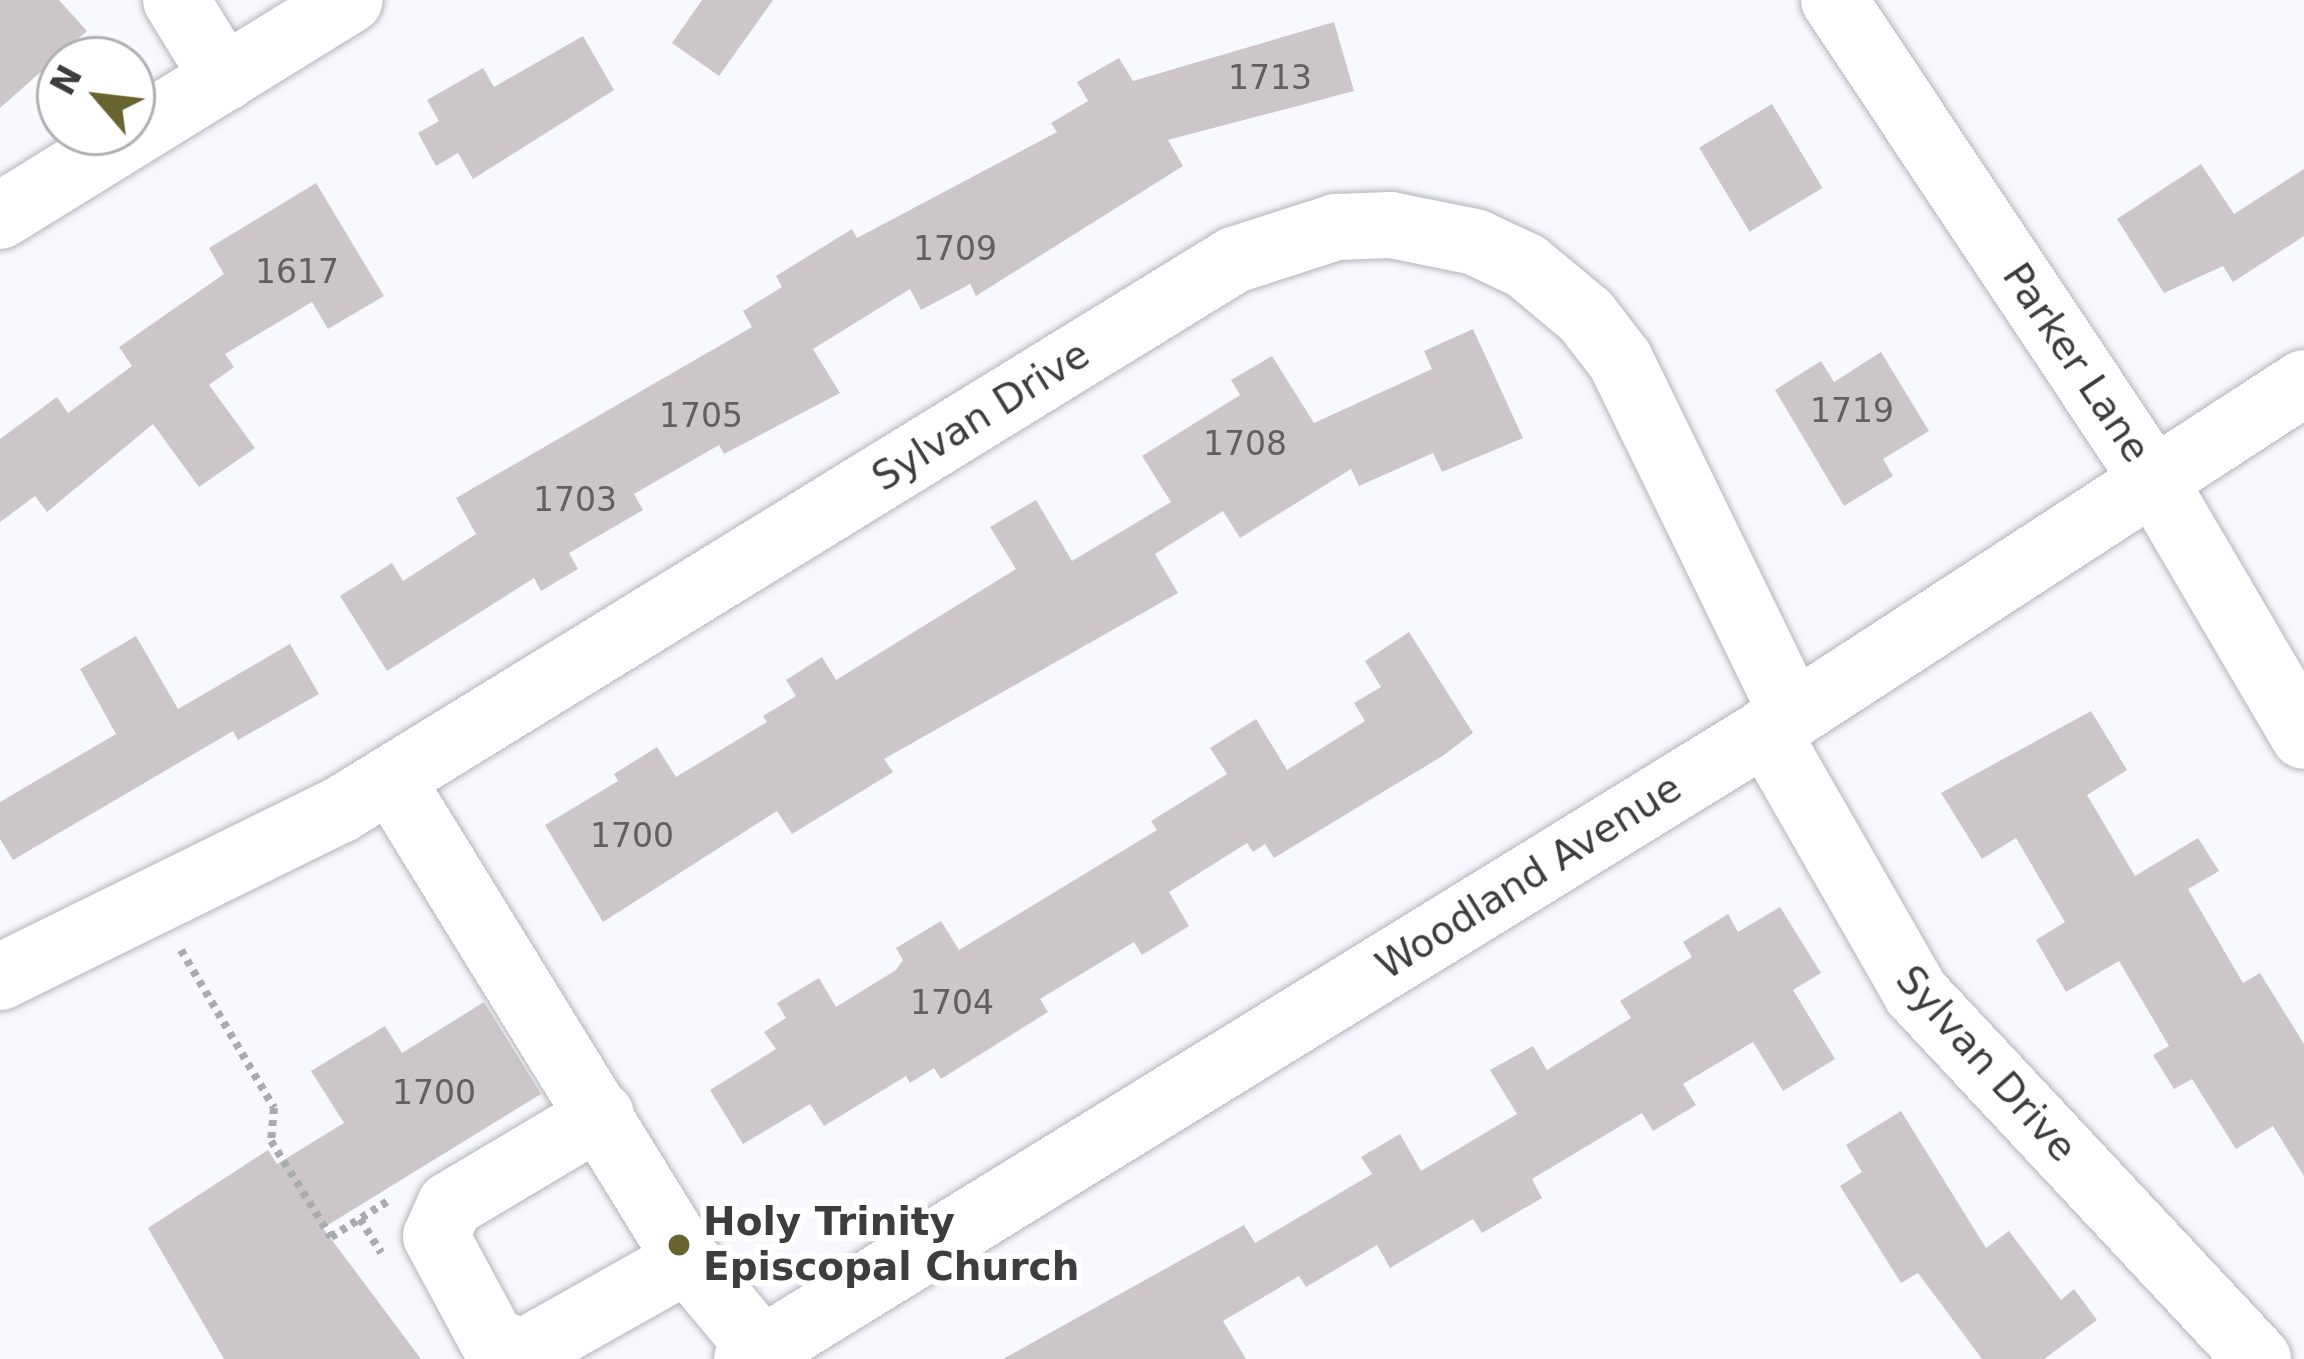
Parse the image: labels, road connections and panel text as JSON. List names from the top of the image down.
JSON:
{
  "streets": {
    "street": ["Parker Lane", "Sylvan Drive", "Woodland Avenue"]
  },
  "crossings": [
    ["Parker Lane", "Woodland Avenue"],
    ["Sylvan Drive", "Woodland Avenue"]
  ],
  "places": ["Holy Trinity Episcopal Church"],
  "house_numbers": [
    "1713",
    "1709",
    "1617",
    "1719",
    "1705",
    "1708",
    "1703",
    "1700",
    "1704",
    "1700"
  ],
  "north": "top left"
}
